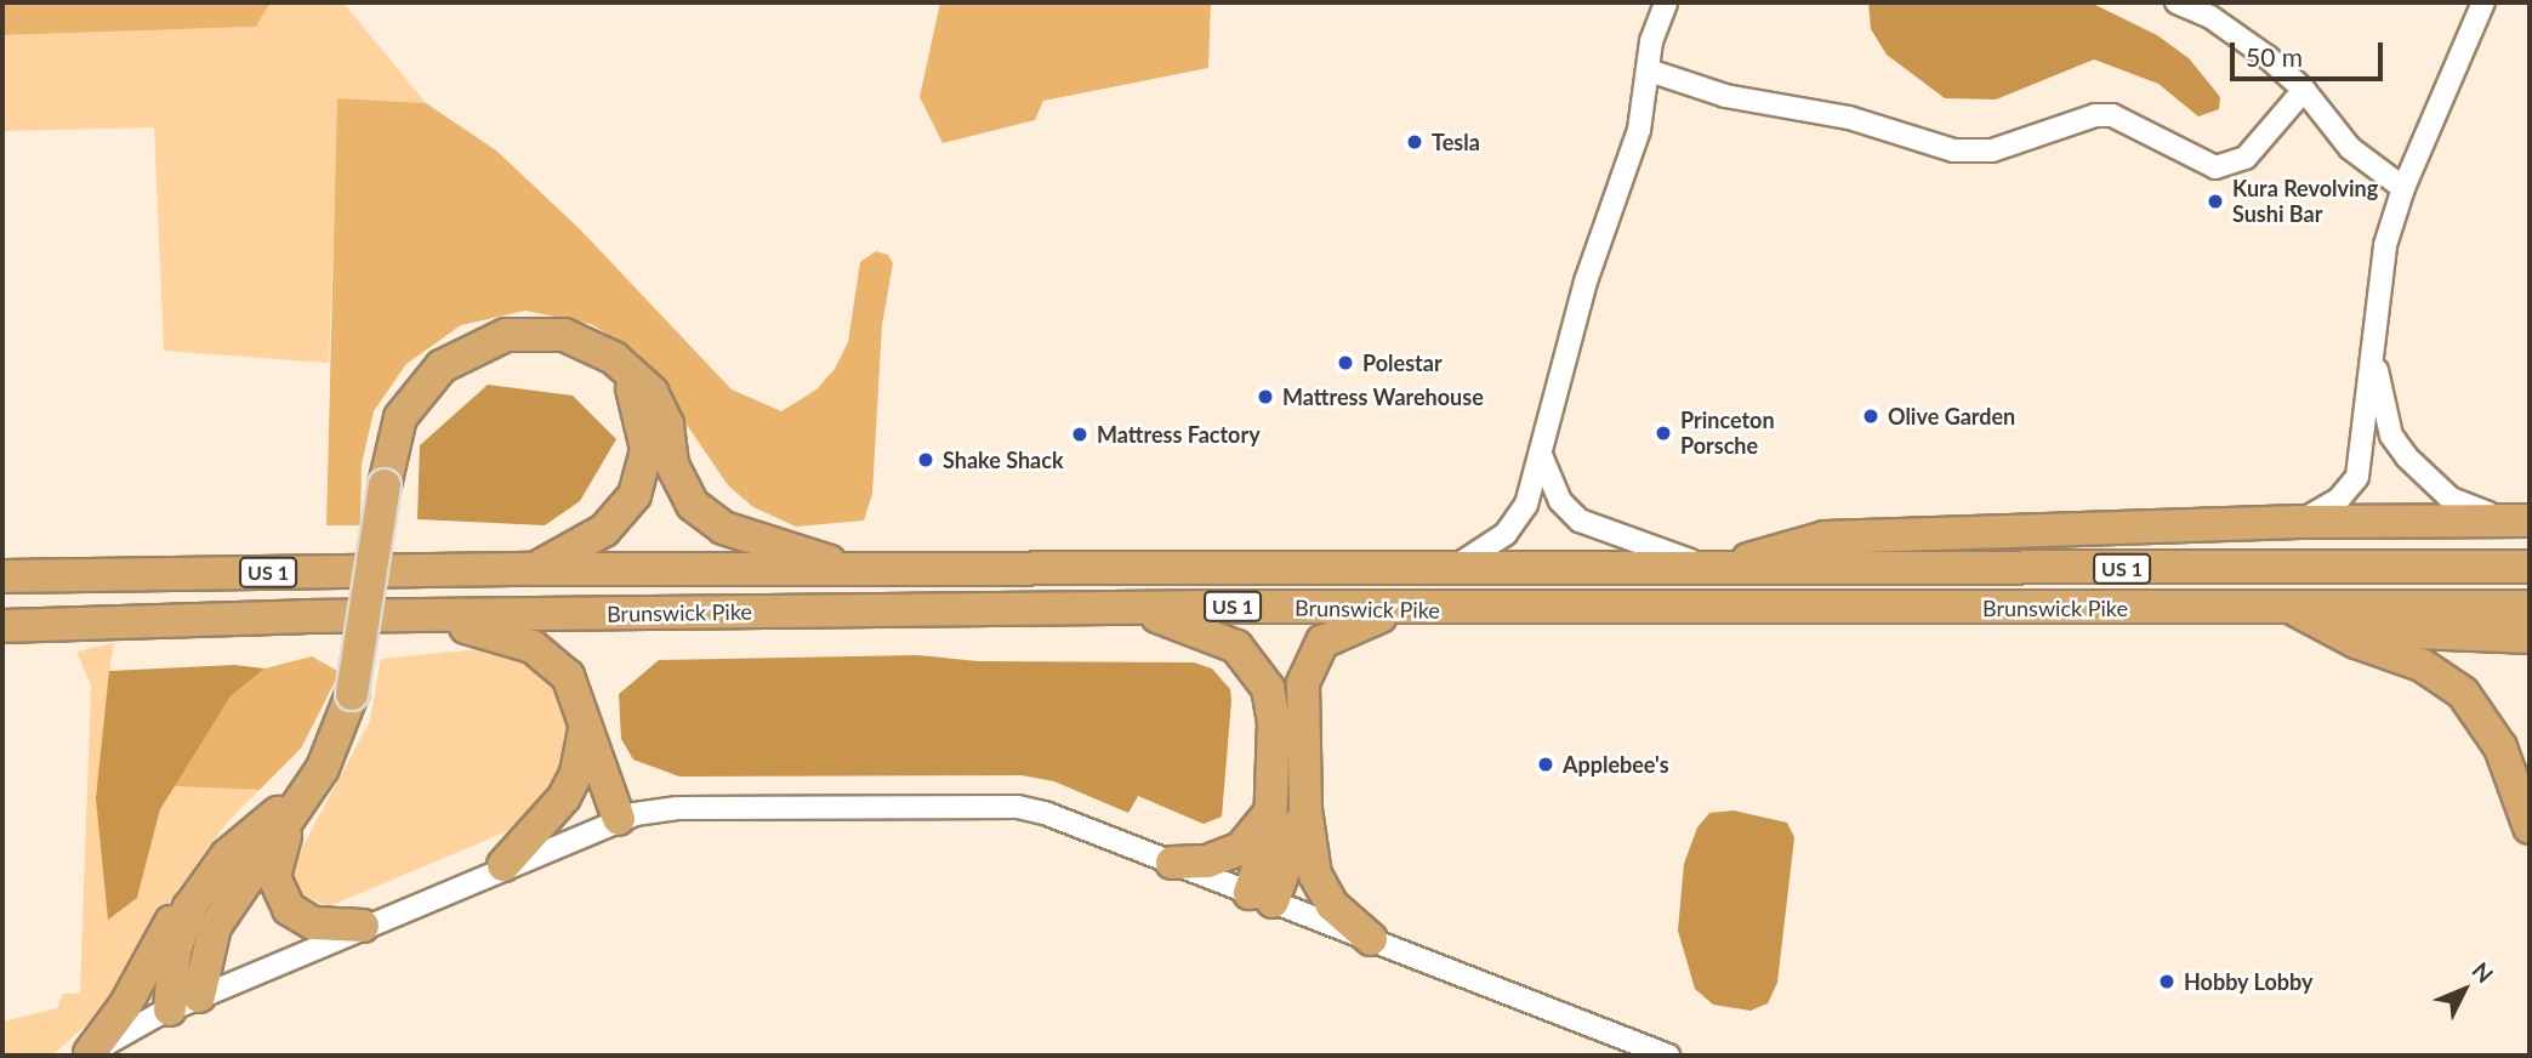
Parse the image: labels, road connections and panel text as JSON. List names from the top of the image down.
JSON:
{
  "streets": {
    "highway": ["US 1", "Brunswick Pike"]
  },
  "places": [
    "Tesla",
    "Kura Revolving Sushi Bar",
    "Polestar",
    "Mattress Warehouse",
    "Olive Garden",
    "Princeton Porsche",
    "Mattress Factory",
    "Shake Shack",
    "Applebee's",
    "Hobby Lobby"
  ],
  "scale_bar": "50 m",
  "north": "top right"
}
